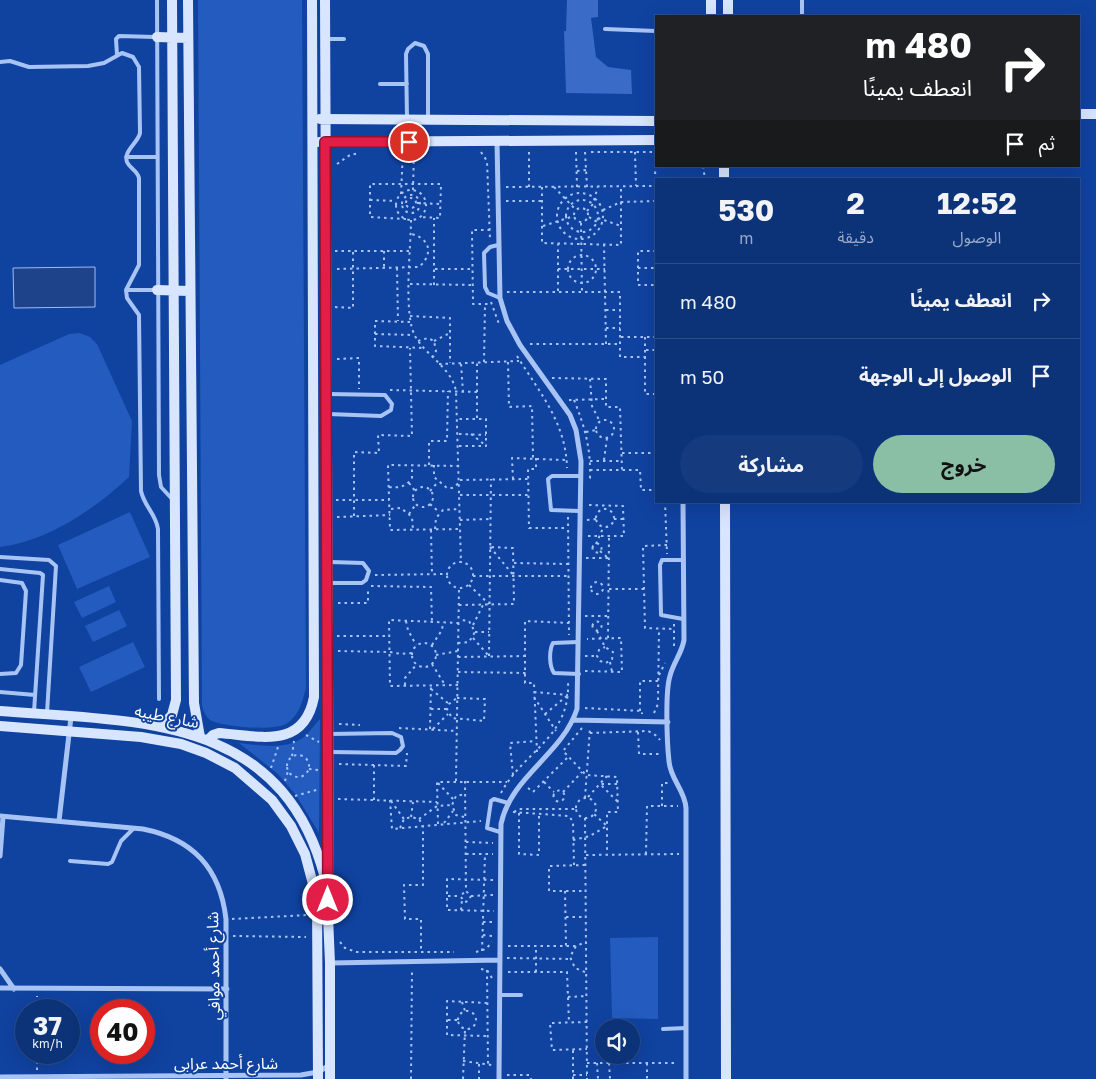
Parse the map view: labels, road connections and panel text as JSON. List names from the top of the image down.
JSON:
{
  "streets": {
    "street": ["شارع طيبه", "شارع أحمد موافي", "شارع أحمد عرابى"]
  },
  "crossings": [
    ["شارع طيبه", "شارع أحمد عرابى"],
    ["شارع أحمد موافي", "شارع أحمد عرابى"]
  ],
  "page": {
    "turn": ["480 m", "انعطف يمينًا"],
    "then": "ثم",
    "eta": [
      "12:52",
      "الوصول",
      "2",
      "دقيقة",
      "530",
      "m"
    ],
    "list": [
      {
        "name": "انعطف يمينًا",
        "value": "480 m"
      },
      {
        "name": "الوصول إلى الوجهة",
        "value": "50 m"
      }
    ],
    "buttons": ["خروج", "مشاركة"],
    "speed": "37 km/h",
    "limit": "40"
  }
}
